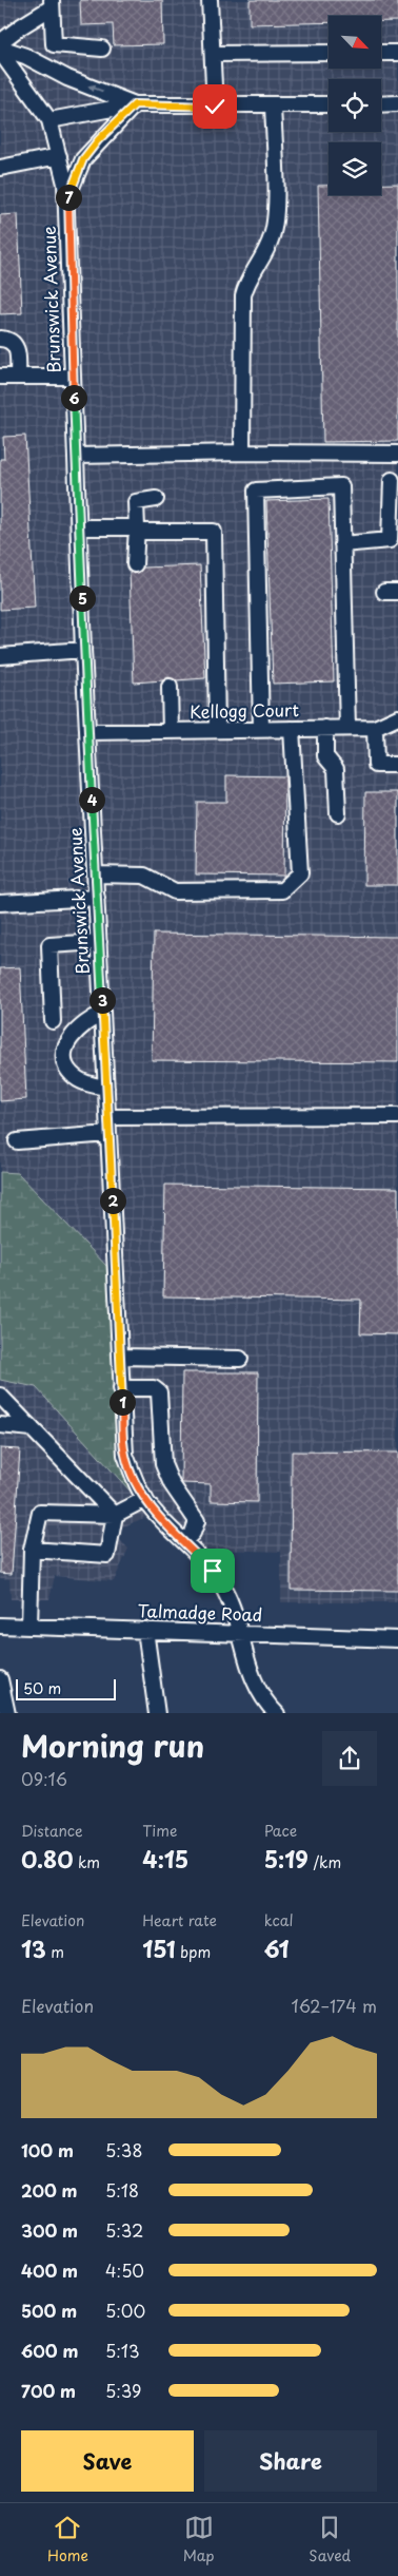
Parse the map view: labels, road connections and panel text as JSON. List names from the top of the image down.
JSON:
{
  "streets": {
    "street": ["Brunswick Avenue", "Kellogg Court", "Talmadge Road"]
  },
  "crossings": [
    ["Brunswick Avenue", "Kellogg Court"],
    ["Brunswick Avenue", "Talmadge Road"]
  ],
  "scale_bar": "50 m",
  "north": "bottom right",
  "page": {
    "pins": [
      "7",
      "6",
      "5",
      "4",
      "3",
      "2",
      "1"
    ],
    "scale": "50 m",
    "heading": ["Morning run", "09:16"],
    "stats": [
      ["Distance", "0.80 km"],
      ["Time", "4:15"],
      ["Pace", "5:19 /km"],
      ["Elevation", "13 m"],
      ["Heart rate", "151 bpm"],
      ["kcal", "61"]
    ],
    "chart": ["Elevation", "162–174 m"],
    "list": [
      {
        "name": "100 m",
        "note": "5:38"
      },
      {
        "name": "200 m",
        "note": "5:18"
      },
      {
        "name": "300 m",
        "note": "5:32"
      },
      {
        "name": "400 m",
        "note": "4:50"
      },
      {
        "name": "500 m",
        "note": "5:00"
      },
      {
        "name": "600 m",
        "note": "5:13"
      },
      {
        "name": "700 m",
        "note": "5:39"
      }
    ],
    "buttons": ["Save", "Share"],
    "tabs": ["Home", "Map", "Saved"]
  }
}
